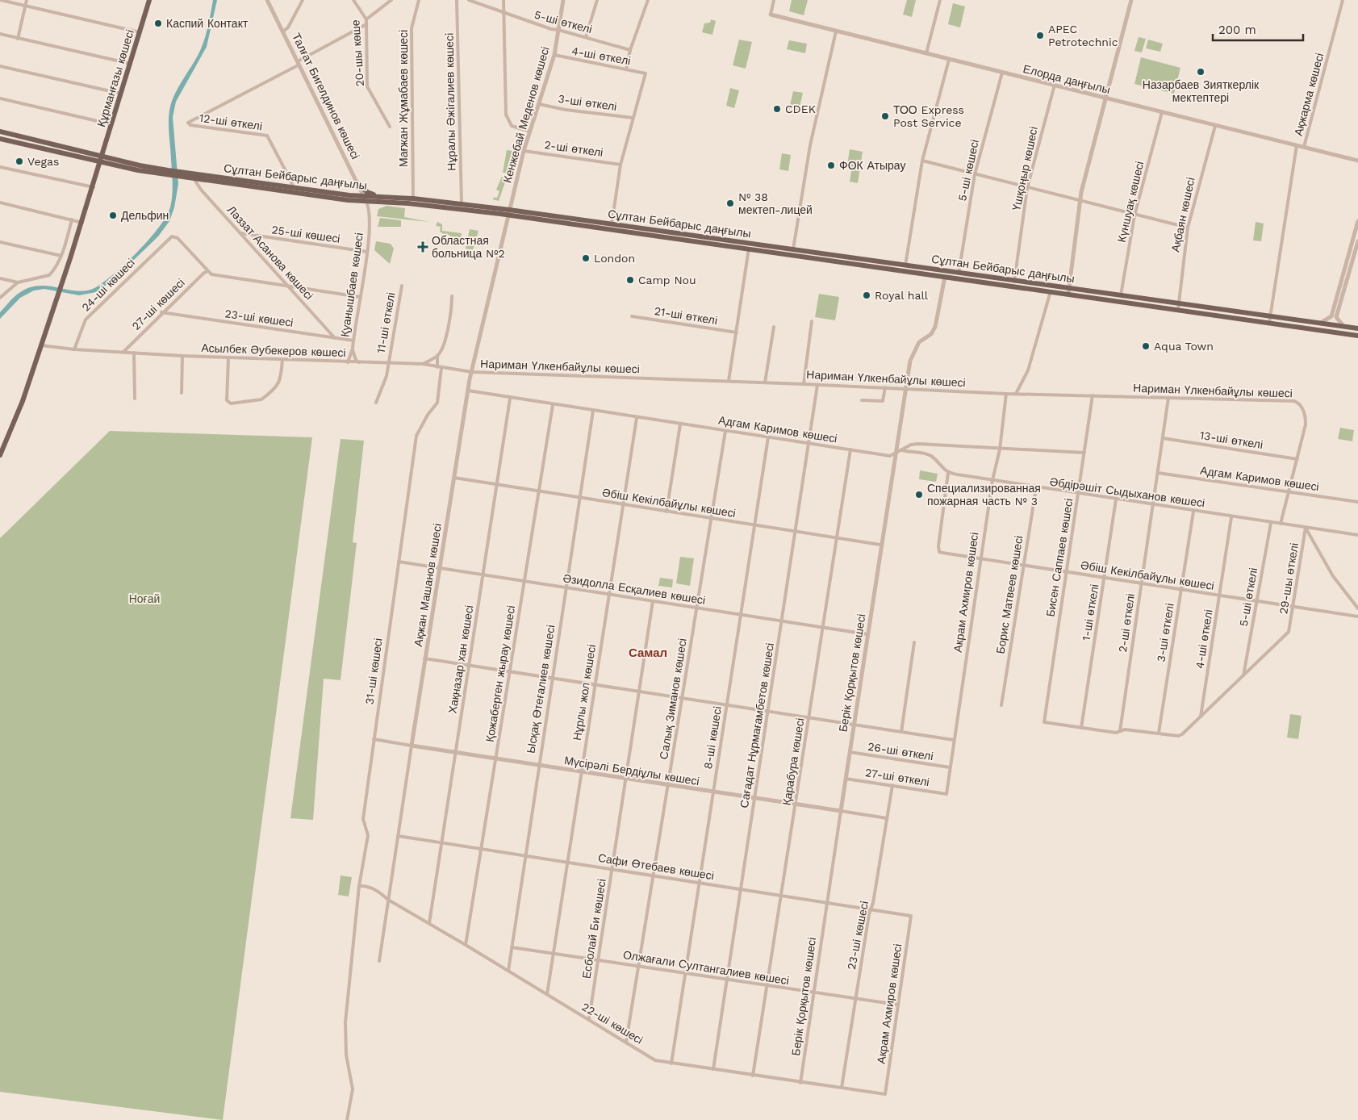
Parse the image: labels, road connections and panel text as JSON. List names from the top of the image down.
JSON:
{
  "streets": {
    "main road": ["Құрманғазы көшесі", "Сұлтан Бейбарыс даңғылы"],
    "street": [
      "5-ші өткелі",
      "20-шы көше",
      "4-ші өткелі",
      "Елорда даңғылы",
      "Ақжарма көшесі",
      "Талғат Бигелдинов көшесі",
      "Мағжан Жұмабаев көшесі",
      "Нұралы Әжiгалиев көшесi",
      "3-ші өткелі",
      "Кенжебай Меденов көшесі",
      "12-ші өткелі",
      "2-ші өткелі",
      "Үшқоңыр көшесі",
      "5-ші көшесі",
      "Күншуақ көшесі",
      "Ақбаян көшесі",
      "25-ші көшесі",
      "Ләззат Асанова көшесі",
      "24-ші көшесі",
      "Қуанышбаев көшесі",
      "27-ші көшесі",
      "21-ші өткелі",
      "23-ші көшесі",
      "11-ші өткелі",
      "Асылбек Әубекеров көшесі",
      "Нариман Үлкенбайұлы көшесі",
      "Адгам Каримов көшесі",
      "13-ші өткелі",
      "Әбдірәшіт Сыдыханов көшесі",
      "Әбіш Кекілбайұлы көшесі",
      "Бисен Саппаев көшесі",
      "29-шы өткелі",
      "Ақжан Машанов көшесі",
      "Әзидолла Есқалиев көшесі",
      "Акрам Ахмиров көшесі",
      "Борис Матвеев көшесі",
      "1-ші өткелі",
      "Хақназар хан көшесі",
      "31-ші көшесі",
      "Берік Қорқытов көшесі",
      "Қожаберген жырау көшесі",
      "Ысқақ Өтеғалиев көшесі",
      "Нұрлы жол көшесі",
      "Салық Зиманов көшесі",
      "Сағадат Нұрмағамбетов көшесі",
      "8-шi көшесi",
      "26-ші өткелі",
      "Қарабура көшесі",
      "Мүсірәлі Бердіұлы көшесі",
      "27-ші өткелі",
      "Сафи Өтебаев көшесі",
      "Есболай Би көшесі",
      "23-шi көшесi",
      "Олжағали Султангалиев көшесі",
      "22-ші көшесі"
    ]
  },
  "crossings": [
    ["5-ші өткелі", "Кенжебай Меденов көшесі"],
    ["5-ші өткелі", "Әбдірәшіт Сыдыханов көшесі"],
    ["5-ші өткелі", "Әбіш Кекілбайұлы көшесі"],
    ["5-ші өткелі", "29-шы өткелі"],
    ["4-ші өткелі", "3-ші өткелі"],
    ["4-ші өткелі", "Кенжебай Меденов көшесі"],
    ["4-ші өткелі", "Әбдірәшіт Сыдыханов көшесі"],
    ["4-ші өткелі", "Әбіш Кекілбайұлы көшесі"],
    ["Құрманғазы көшесі", "Сұлтан Бейбарыс даңғылы"],
    ["Елорда даңғылы", "Ақжарма көшесі"],
    ["Елорда даңғылы", "Үшқоңыр көшесі"],
    ["Елорда даңғылы", "5-ші көшесі"],
    ["Елорда даңғылы", "Күншуақ көшесі"],
    ["Елорда даңғылы", "Ақбаян көшесі"],
    ["Талғат Бигелдинов көшесі", "12-ші өткелі"],
    ["Талғат Бигелдинов көшесі", "Сұлтан Бейбарыс даңғылы"],
    ["Талғат Бигелдинов көшесі", "Қуанышбаев көшесі"],
    ["Мағжан Жұмабаев көшесі", "Сұлтан Бейбарыс даңғылы"],
    ["Нұралы Әжiгалиев көшесi", "Сұлтан Бейбарыс даңғылы"],
    ["3-ші өткелі", "Кенжебай Меденов көшесі"],
    ["3-ші өткелі", "Әбдірәшіт Сыдыханов көшесі"],
    ["3-ші өткелі", "Әбіш Кекілбайұлы көшесі"],
    ["Кенжебай Меденов көшесі", "2-ші өткелі"],
    ["Кенжебай Меденов көшесі", "Сұлтан Бейбарыс даңғылы"],
    ["Кенжебай Меденов көшесі", "Ақжан Машанов көшесі"],
    ["12-ші өткелі", "Сұлтан Бейбарыс даңғылы"],
    ["2-ші өткелі", "Нариман Үлкенбайұлы көшесі"],
    ["2-ші өткелі", "Адгам Каримов көшесі"],
    ["2-ші өткелі", "13-ші өткелі"],
    ["2-ші өткелі", "Әбдірәшіт Сыдыханов көшесі"],
    ["2-ші өткелі", "Әбіш Кекілбайұлы көшесі"],
    ["Үшқоңыр көшесі", "Сұлтан Бейбарыс даңғылы"],
    ["5-ші көшесі", "Сұлтан Бейбарыс даңғылы"],
    ["Сұлтан Бейбарыс даңғылы", "Күншуақ көшесі"],
    ["Сұлтан Бейбарыс даңғылы", "Ақбаян көшесі"],
    ["Сұлтан Бейбарыс даңғылы", "Ләззат Асанова көшесі"],
    ["Сұлтан Бейбарыс даңғылы", "Қуанышбаев көшесі"],
    ["Сұлтан Бейбарыс даңғылы", "Ақжан Машанов көшесі"],
    ["Сұлтан Бейбарыс даңғылы", "Берік Қорқытов көшесі"],
    ["25-ші көшесі", "Ләззат Асанова көшесі"],
    ["25-ші көшесі", "Қуанышбаев көшесі"],
    ["Ләззат Асанова көшесі", "23-ші көшесі"],
    ["24-ші көшесі", "27-ші көшесі"],
    ["24-ші көшесі", "Асылбек Әубекеров көшесі"],
    ["Қуанышбаев көшесі", "23-ші көшесі"],
    ["Қуанышбаев көшесі", "Асылбек Әубекеров көшесі"],
    ["27-ші көшесі", "23-ші көшесі"],
    ["27-ші көшесі", "Асылбек Әубекеров көшесі"],
    ["11-ші өткелі", "Асылбек Әубекеров көшесі"],
    ["Асылбек Әубекеров көшесі", "Нариман Үлкенбайұлы көшесі"],
    ["Асылбек Әубекеров көшесі", "Ақжан Машанов көшесі"],
    ["Асылбек Әубекеров көшесі", "31-ші көшесі"],
    ["Нариман Үлкенбайұлы көшесі", "13-ші өткелі"],
    ["Нариман Үлкенбайұлы көшесі", "Бисен Саппаев көшесі"],
    ["Нариман Үлкенбайұлы көшесі", "Ақжан Машанов көшесі"],
    ["Нариман Үлкенбайұлы көшесі", "Акрам Ахмиров көшесі"],
    ["Нариман Үлкенбайұлы көшесі", "Берік Қорқытов көшесі"],
    ["Нариман Үлкенбайұлы көшесі", "Сағадат Нұрмағамбетов көшесі"],
    ["Адгам Каримов көшесі", "Бисен Саппаев көшесі"],
    ["Адгам Каримов көшесі", "Ақжан Машанов көшесі"],
    ["Адгам Каримов көшесі", "Акрам Ахмиров көшесі"],
    ["Адгам Каримов көшесі", "Хақназар хан көшесі"],
    ["Адгам Каримов көшесі", "Берік Қорқытов көшесі"],
    ["Адгам Каримов көшесі", "Қожаберген жырау көшесі"],
    ["Адгам Каримов көшесі", "Ысқақ Өтеғалиев көшесі"],
    ["Адгам Каримов көшесі", "Нұрлы жол көшесі"],
    ["Адгам Каримов көшесі", "Салық Зиманов көшесі"],
    ["Адгам Каримов көшесі", "Сағадат Нұрмағамбетов көшесі"],
    ["Адгам Каримов көшесі", "8-шi көшесi"],
    ["Адгам Каримов көшесі", "Қарабура көшесі"],
    ["Әбдірәшіт Сыдыханов көшесі", "Әбіш Кекілбайұлы көшесі"],
    ["Әбдірәшіт Сыдыханов көшесі", "Бисен Саппаев көшесі"],
    ["Әбдірәшіт Сыдыханов көшесі", "29-шы өткелі"],
    ["Әбдірәшіт Сыдыханов көшесі", "Акрам Ахмиров көшесі"],
    ["Әбдірәшіт Сыдыханов көшесі", "Борис Матвеев көшесі"],
    ["Әбдірәшіт Сыдыханов көшесі", "1-ші өткелі"],
    ["Әбіш Кекілбайұлы көшесі", "Бисен Саппаев көшесі"],
    ["Әбіш Кекілбайұлы көшесі", "29-шы өткелі"],
    ["Әбіш Кекілбайұлы көшесі", "Ақжан Машанов көшесі"],
    ["Әбіш Кекілбайұлы көшесі", "Акрам Ахмиров көшесі"],
    ["Әбіш Кекілбайұлы көшесі", "Борис Матвеев көшесі"],
    ["Әбіш Кекілбайұлы көшесі", "1-ші өткелі"],
    ["Әбіш Кекілбайұлы көшесі", "Хақназар хан көшесі"],
    ["Әбіш Кекілбайұлы көшесі", "Берік Қорқытов көшесі"],
    ["Әбіш Кекілбайұлы көшесі", "Қожаберген жырау көшесі"],
    ["Әбіш Кекілбайұлы көшесі", "Ысқақ Өтеғалиев көшесі"],
    ["Әбіш Кекілбайұлы көшесі", "Нұрлы жол көшесі"],
    ["Әбіш Кекілбайұлы көшесі", "Салық Зиманов көшесі"],
    ["Әбіш Кекілбайұлы көшесі", "Сағадат Нұрмағамбетов көшесі"],
    ["Әбіш Кекілбайұлы көшесі", "8-шi көшесi"],
    ["Әбіш Кекілбайұлы көшесі", "Қарабура көшесі"],
    ["Бисен Саппаев көшесі", "1-ші өткелі"],
    ["Ақжан Машанов көшесі", "Әзидолла Есқалиев көшесі"],
    ["Ақжан Машанов көшесі", "Мүсірәлі Бердіұлы көшесі"],
    ["Ақжан Машанов көшесі", "Сафи Өтебаев көшесі"],
    ["Ақжан Машанов көшесі", "22-ші көшесі"],
    ["Әзидолла Есқалиев көшесі", "Хақназар хан көшесі"],
    ["Әзидолла Есқалиев көшесі", "31-ші көшесі"],
    ["Әзидолла Есқалиев көшесі", "Берік Қорқытов көшесі"],
    ["Әзидолла Есқалиев көшесі", "Қожаберген жырау көшесі"],
    ["Әзидолла Есқалиев көшесі", "Ысқақ Өтеғалиев көшесі"],
    ["Әзидолла Есқалиев көшесі", "Нұрлы жол көшесі"],
    ["Әзидолла Есқалиев көшесі", "Салық Зиманов көшесі"],
    ["Әзидолла Есқалиев көшесі", "Сағадат Нұрмағамбетов көшесі"],
    ["Әзидолла Есқалиев көшесі", "8-шi көшесi"],
    ["Әзидолла Есқалиев көшесі", "Қарабура көшесі"],
    ["Әзидолла Есқалиев көшесі", "Есболай Би көшесі"],
    ["Акрам Ахмиров көшесі", "26-ші өткелі"],
    ["Акрам Ахмиров көшесі", "27-ші өткелі"],
    ["Акрам Ахмиров көшесі", "Сафи Өтебаев көшесі"],
    ["Акрам Ахмиров көшесі", "Олжағали Султангалиев көшесі"],
    ["Акрам Ахмиров көшесі", "22-ші көшесі"],
    ["Хақназар хан көшесі", "Мүсірәлі Бердіұлы көшесі"],
    ["Хақназар хан көшесі", "Сафи Өтебаев көшесі"],
    ["Хақназар хан көшесі", "22-ші көшесі"],
    ["31-ші көшесі", "Мүсірәлі Бердіұлы көшесі"],
    ["31-ші көшесі", "22-ші көшесі"],
    ["Берік Қорқытов көшесі", "26-ші өткелі"],
    ["Берік Қорқытов көшесі", "Мүсірәлі Бердіұлы көшесі"],
    ["Берік Қорқытов көшесі", "27-ші өткелі"],
    ["Берік Қорқытов көшесі", "Сафи Өтебаев көшесі"],
    ["Берік Қорқытов көшесі", "Олжағали Султангалиев көшесі"],
    ["Берік Қорқытов көшесі", "22-ші көшесі"],
    ["Қожаберген жырау көшесі", "Мүсірәлі Бердіұлы көшесі"],
    ["Қожаберген жырау көшесі", "Сафи Өтебаев көшесі"],
    ["Қожаберген жырау көшесі", "22-ші көшесі"],
    ["Ысқақ Өтеғалиев көшесі", "Мүсірәлі Бердіұлы көшесі"],
    ["Ысқақ Өтеғалиев көшесі", "Сафи Өтебаев көшесі"],
    ["Ысқақ Өтеғалиев көшесі", "Олжағали Султангалиев көшесі"],
    ["Ысқақ Өтеғалиев көшесі", "22-ші көшесі"],
    ["Нұрлы жол көшесі", "Мүсірәлі Бердіұлы көшесі"],
    ["Нұрлы жол көшесі", "Сафи Өтебаев көшесі"],
    ["Нұрлы жол көшесі", "Олжағали Султангалиев көшесі"],
    ["Нұрлы жол көшесі", "22-ші көшесі"],
    ["Салық Зиманов көшесі", "Мүсірәлі Бердіұлы көшесі"],
    ["Салық Зиманов көшесі", "Сафи Өтебаев көшесі"],
    ["Салық Зиманов көшесі", "Олжағали Султангалиев көшесі"],
    ["Салық Зиманов көшесі", "22-ші көшесі"],
    ["Сағадат Нұрмағамбетов көшесі", "Мүсірәлі Бердіұлы көшесі"],
    ["Сағадат Нұрмағамбетов көшесі", "Сафи Өтебаев көшесі"],
    ["Сағадат Нұрмағамбетов көшесі", "Олжағали Султангалиев көшесі"],
    ["Сағадат Нұрмағамбетов көшесі", "22-ші көшесі"],
    ["8-шi көшесi", "Мүсірәлі Бердіұлы көшесі"],
    ["8-шi көшесi", "Сафи Өтебаев көшесі"],
    ["8-шi көшесi", "Олжағали Султангалиев көшесі"],
    ["8-шi көшесi", "22-ші көшесі"],
    ["Қарабура көшесі", "Мүсірәлі Бердіұлы көшесі"],
    ["Қарабура көшесі", "Сафи Өтебаев көшесі"],
    ["Қарабура көшесі", "Олжағали Султангалиев көшесі"],
    ["Қарабура көшесі", "22-ші көшесі"],
    ["Мүсірәлі Бердіұлы көшесі", "Есболай Би көшесі"],
    ["Мүсірәлі Бердіұлы көшесі", "23-шi көшесi"],
    ["27-ші өткелі", "23-шi көшесi"],
    ["Сафи Өтебаев көшесі", "Есболай Би көшесі"],
    ["Сафи Өтебаев көшесі", "23-шi көшесi"],
    ["Есболай Би көшесі", "Олжағали Султангалиев көшесі"],
    ["Есболай Би көшесі", "22-ші көшесі"],
    ["23-шi көшесi", "Олжағали Султангалиев көшесі"],
    ["23-шi көшесi", "22-ші көшесі"]
  ],
  "districts": ["Самал"],
  "parks": ["Ноғай"],
  "places": {
    "other": [
      "Каспий Контакт",
      "APEC Petrotechnic",
      "Назарбаев Зияткерлік мектептері",
      "CDEK",
      "ТОО Express Post Service",
      "Vegas",
      "ФОК Атырау",
      "№ 38 мектеп-лицей",
      "Дельфин",
      "London",
      "Camp Nou",
      "Royal hall",
      "Aqua Town",
      "Специализированная пожарная часть № 3"
    ],
    "health": ["Областная больница №2"]
  },
  "scale_bar": "200 m"
}
